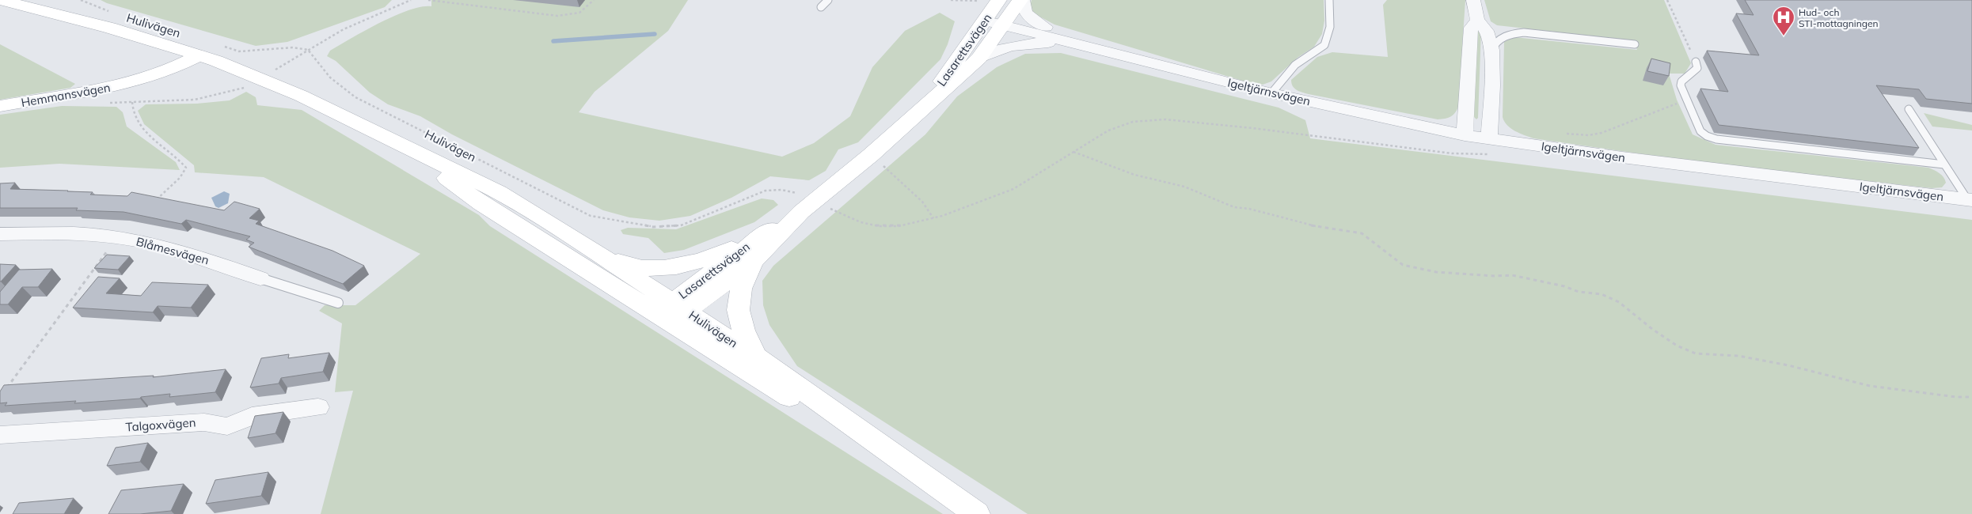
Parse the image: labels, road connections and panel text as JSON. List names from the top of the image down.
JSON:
{
  "streets": {
    "main road": ["Hulivägen", "Lasarettsvägen", "Hemmansvägen"],
    "street": ["Igeltjärnsvägen", "Blåmesvägen", "Talgoxvägen"]
  },
  "crossings": [
    ["Hulivägen", "Lasarettsvägen"],
    ["Hulivägen", "Hemmansvägen"],
    ["Lasarettsvägen", "Igeltjärnsvägen"]
  ],
  "places": {
    "hospital": ["Hud- och STI-mottagningen"]
  }
}
